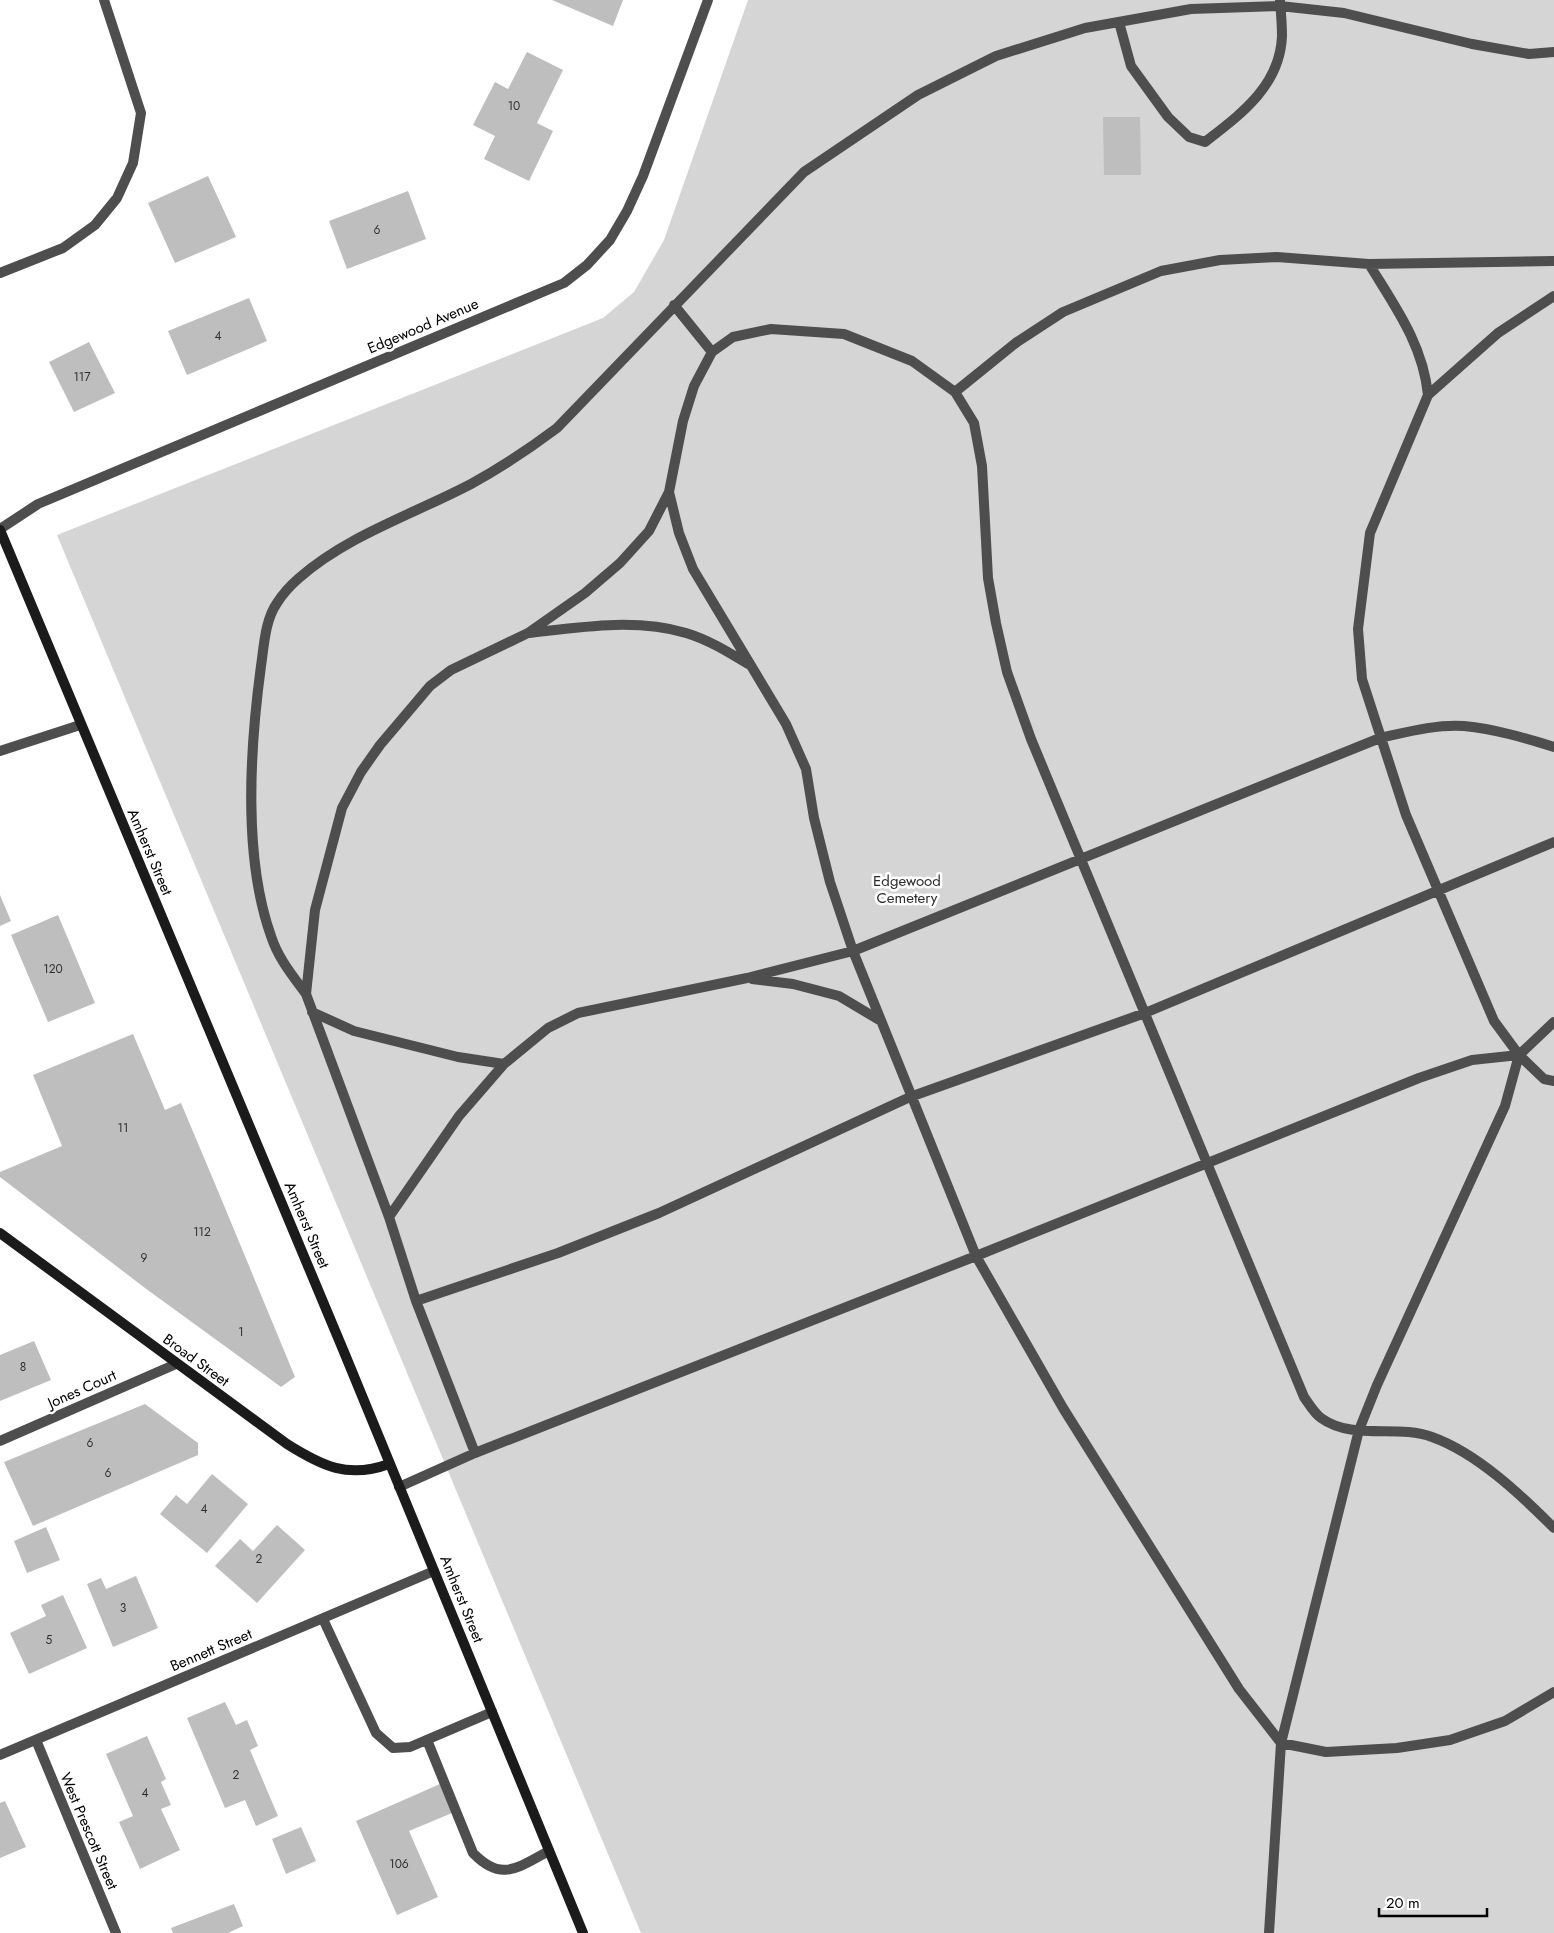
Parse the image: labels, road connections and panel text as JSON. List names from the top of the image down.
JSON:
{
  "streets": {
    "main road": ["Amherst Street", "Broad Street"],
    "street": [
      "Edgewood Avenue",
      "Jones Court",
      "Bennett Street",
      "West Prescott Street"
    ]
  },
  "crossings": [
    ["Edgewood Avenue", "Amherst Street"],
    ["Amherst Street", "Broad Street"],
    ["Amherst Street", "Bennett Street"],
    ["Broad Street", "Jones Court"],
    ["Bennett Street", "West Prescott Street"]
  ],
  "parks": ["Edgewood Cemetery"],
  "house_numbers": [
    "10",
    "6",
    "4",
    "117",
    "120",
    "11",
    "112",
    "9",
    "1",
    "8",
    "6",
    "6",
    "4",
    "2",
    "3",
    "5",
    "2",
    "4",
    "106"
  ],
  "scale_bar": "20 m"
}
